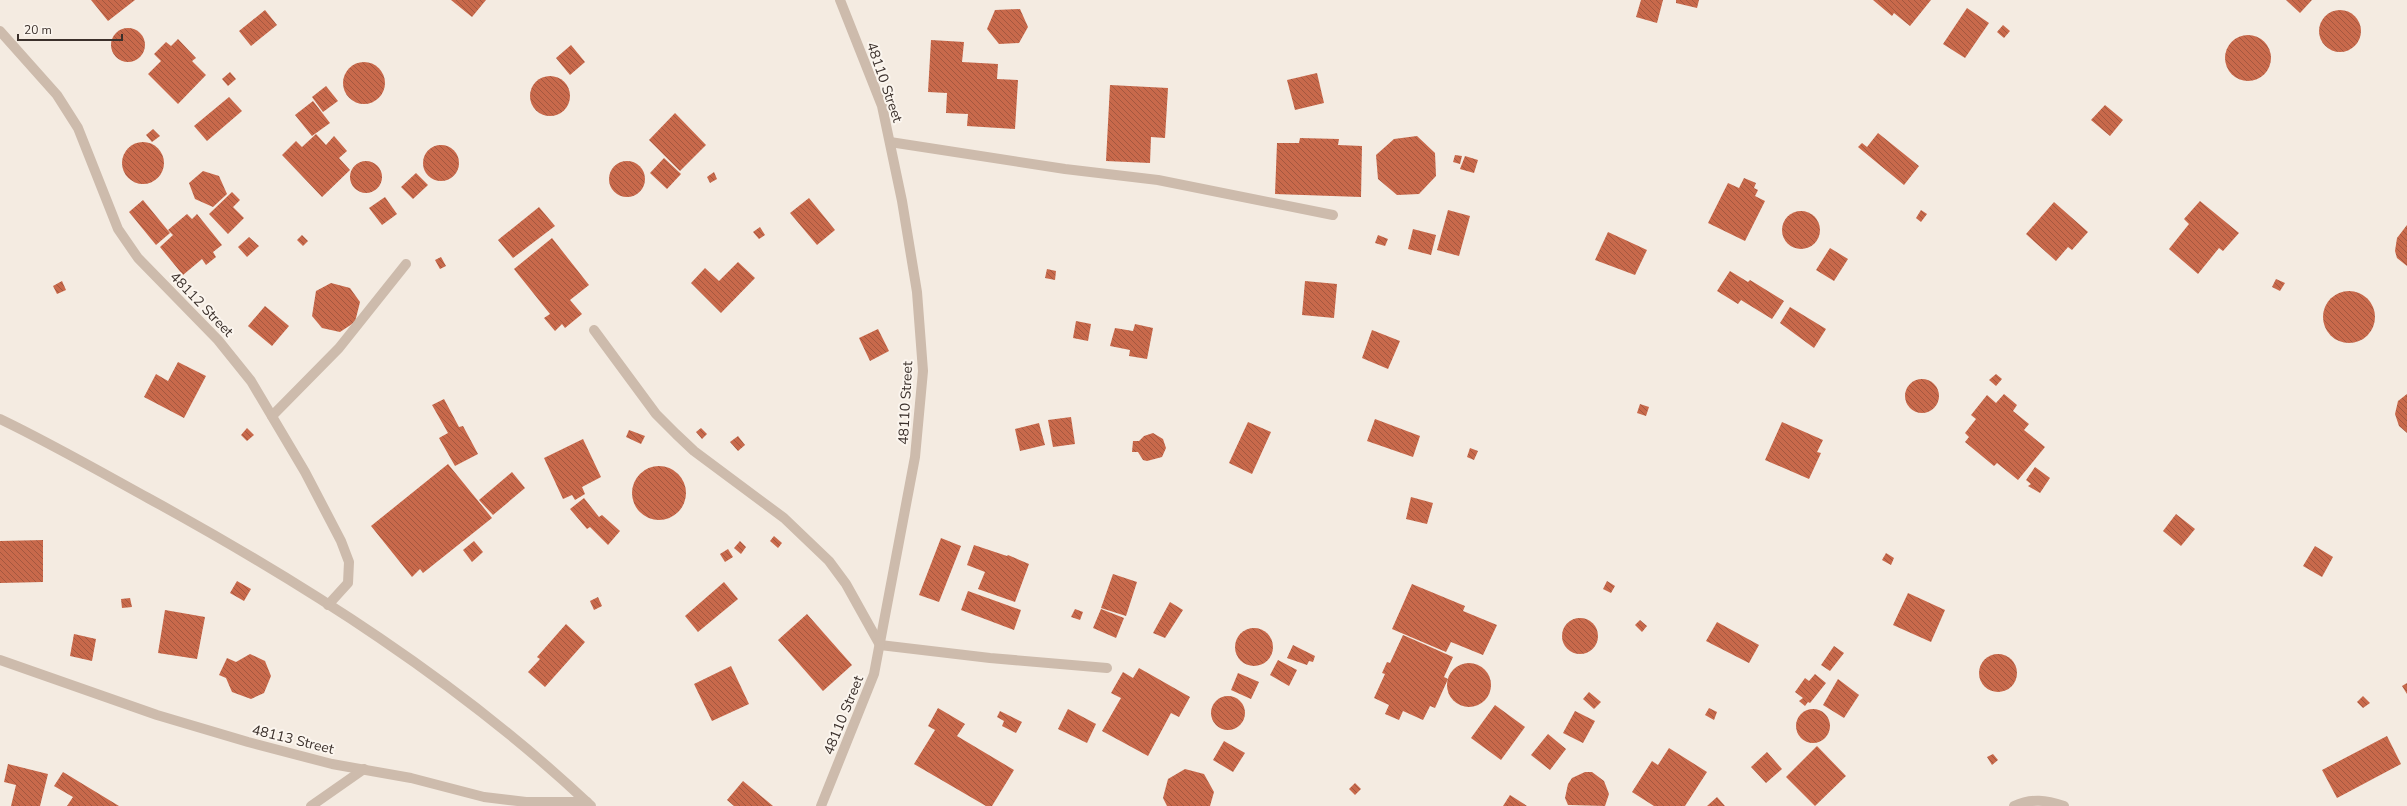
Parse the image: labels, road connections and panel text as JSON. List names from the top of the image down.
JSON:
{
  "streets": {
    "street": ["48110 Street", "48112 Street", "48113 Street"]
  },
  "scale_bar": "20 m"
}
